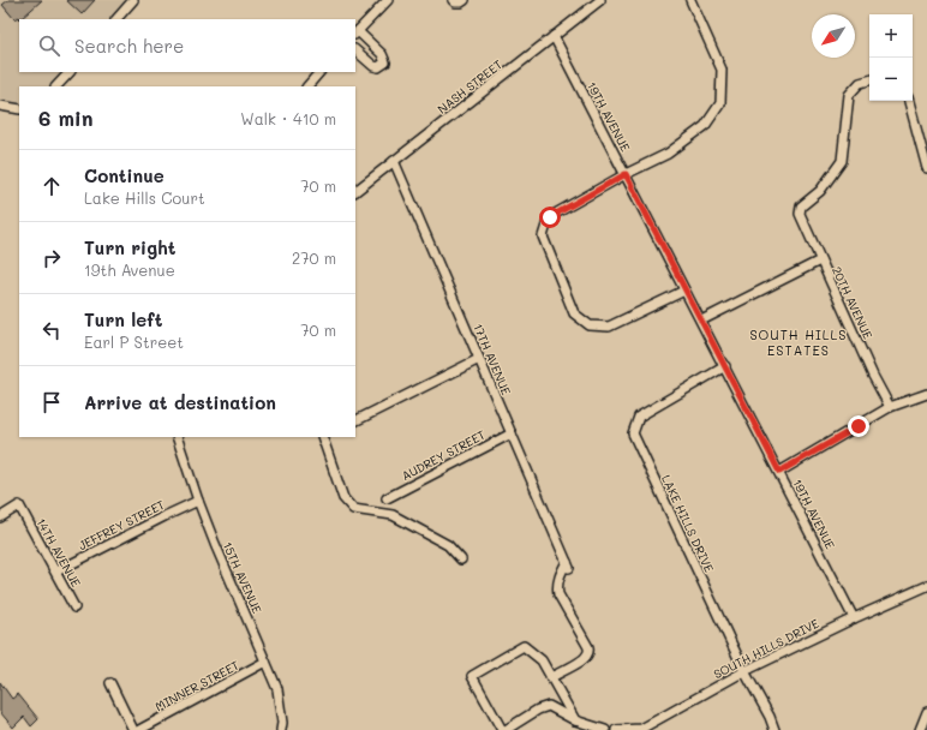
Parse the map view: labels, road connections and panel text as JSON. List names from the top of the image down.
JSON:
{
  "streets": {
    "street": [
      "NASH STREET",
      "19TH AVENUE",
      "20TH AVENUE",
      "17TH AVENUE",
      "AUDREY STREET",
      "LAKE HILLS DRIVE",
      "JEFFREY STREET",
      "14TH AVENUE",
      "15TH AVENUE",
      "SOUTH HILLS DRIVE",
      "MINNER STREET"
    ]
  },
  "crossings": [
    ["NASH STREET", "19TH AVENUE"],
    ["NASH STREET", "17TH AVENUE"],
    ["19TH AVENUE", "LAKE HILLS DRIVE"],
    ["19TH AVENUE", "SOUTH HILLS DRIVE"],
    ["17TH AVENUE", "AUDREY STREET"],
    ["LAKE HILLS DRIVE", "SOUTH HILLS DRIVE"],
    ["JEFFREY STREET", "14TH AVENUE"],
    ["JEFFREY STREET", "15TH AVENUE"],
    ["15TH AVENUE", "MINNER STREET"]
  ],
  "districts": ["SOUTH HILLS ESTATES"],
  "north": "bottom left",
  "page": {
    "map_buttons": ["+", "−"],
    "search": "Search here",
    "heading": ["6 min", "Walk · 410 m"],
    "list": [
      ["Continue", "Lake Hills Court", "70 m"],
      ["Turn right", "19th Avenue", "270 m"],
      ["Turn left", "Earl P Street", "70 m"],
      "Arrive at destination"
    ]
  }
}
